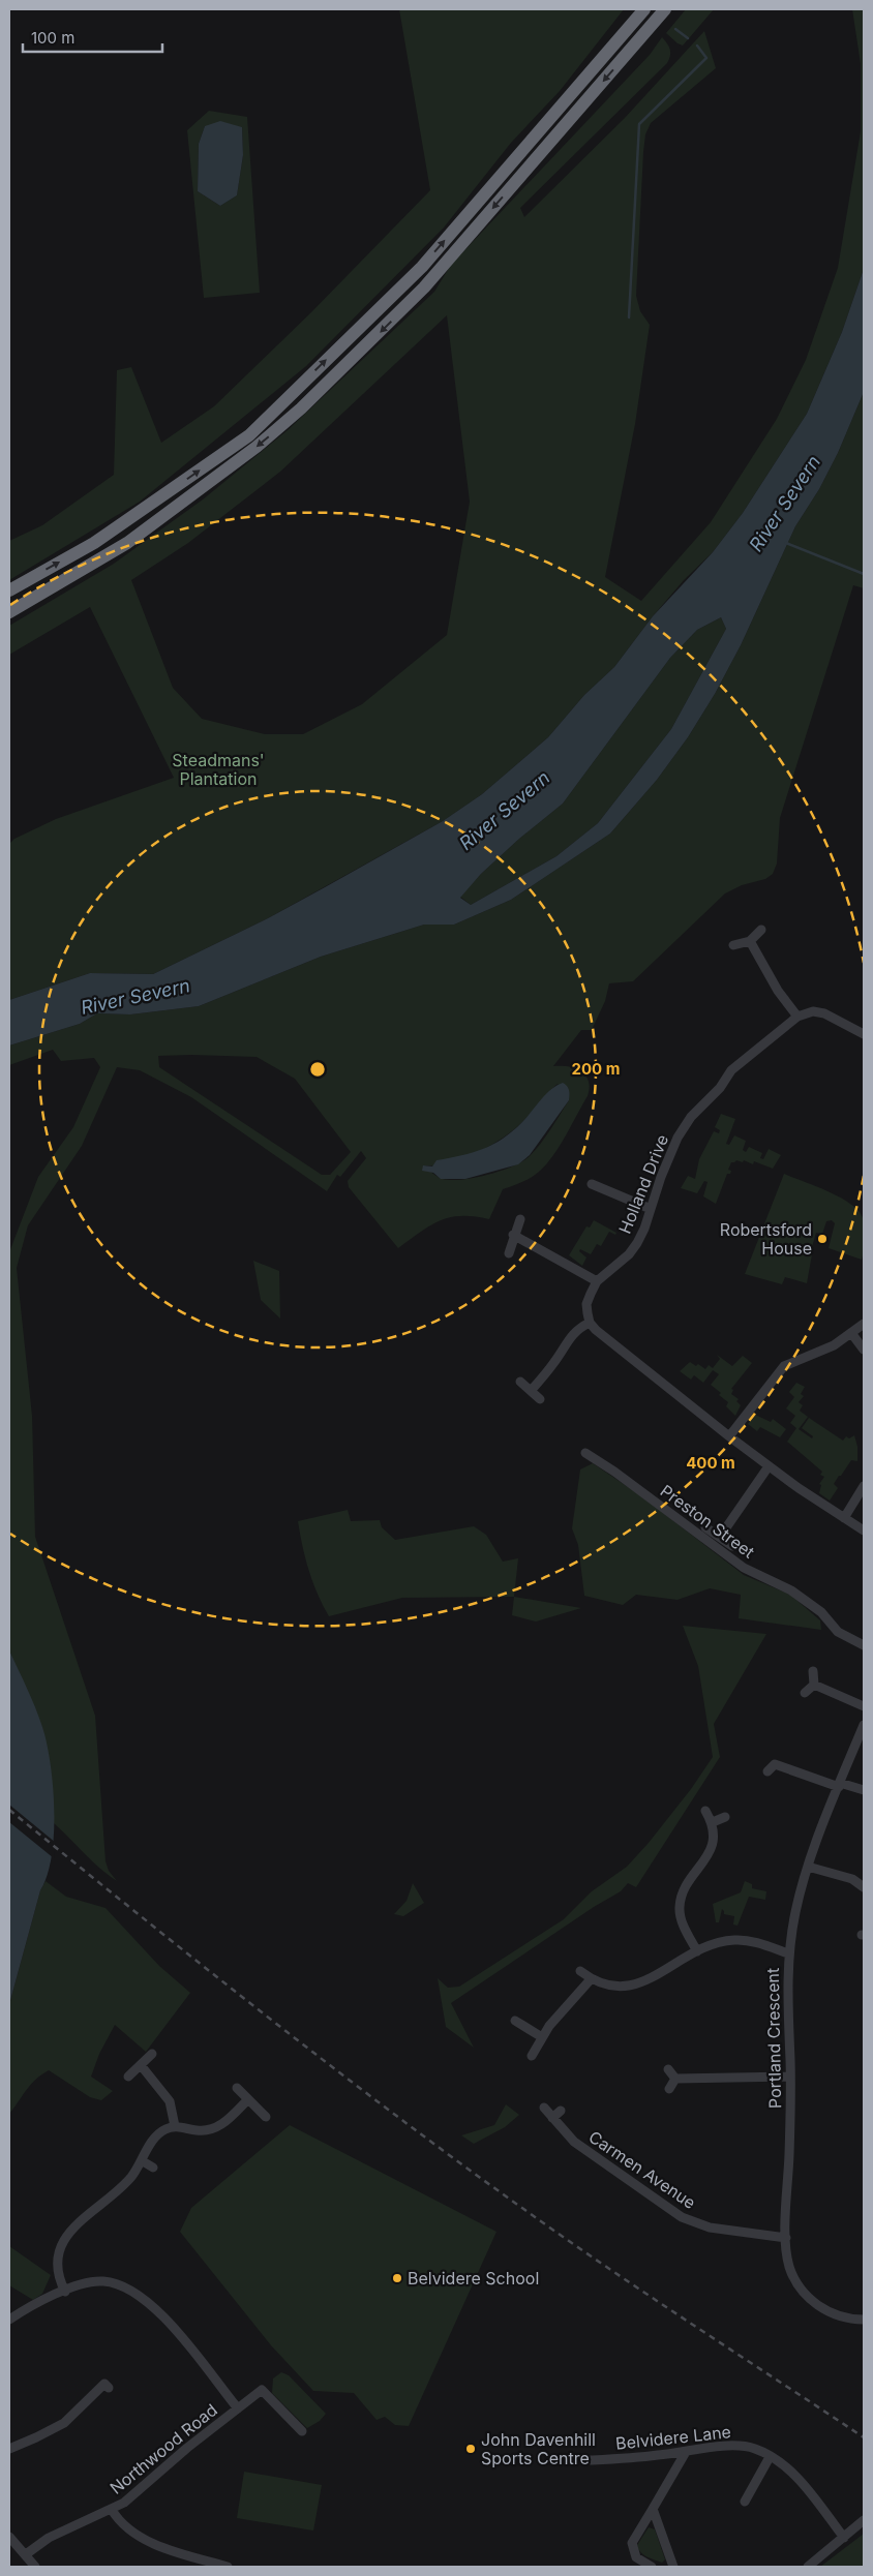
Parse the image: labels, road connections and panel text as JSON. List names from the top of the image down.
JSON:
{
  "streets": {
    "street": [
      "Holland Drive",
      "Preston Street",
      "Portland Crescent",
      "Carmen Avenue",
      "Belvidere Lane",
      "Northwood Road"
    ]
  },
  "crossings": [
    ["Portland Crescent", "Carmen Avenue"]
  ],
  "water": ["River Severn"],
  "parks": ["Steadmans' Plantation"],
  "places": ["Robertsford House", "Belvidere School", "John Davenhill Sports Centre"],
  "scale_bar": "100 m",
  "rings": ["200 m", "400 m"]
}
